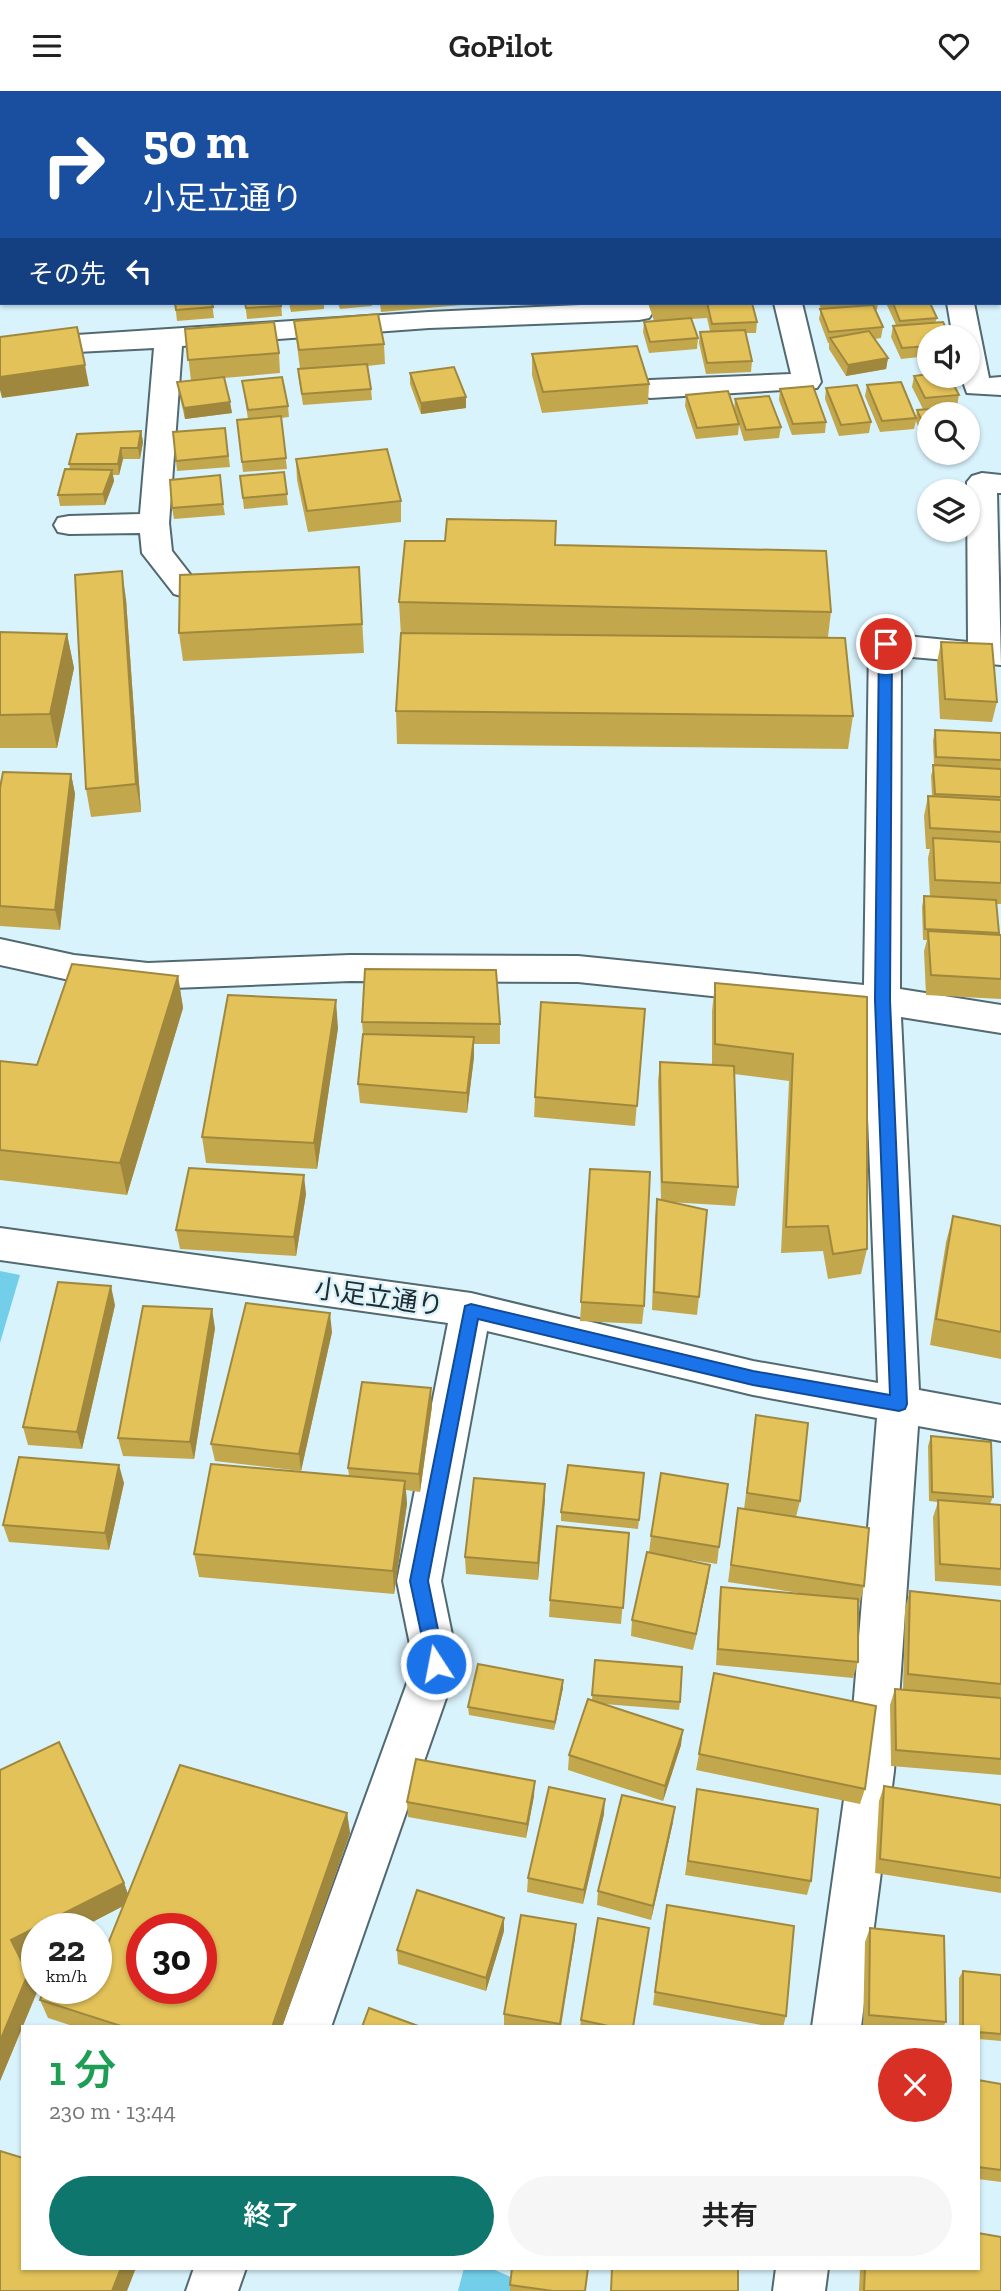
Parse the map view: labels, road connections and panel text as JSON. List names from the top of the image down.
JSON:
{
  "streets": {
    "street": ["小足立通り"]
  },
  "page": {
    "header": "GoPilot",
    "turn": ["50 m", "小足立通り"],
    "then": "その先",
    "speed": "22 km/h",
    "limit": "30",
    "heading": ["1 分", "230 m · 13:44"],
    "buttons": ["終了", "共有"]
  }
}
